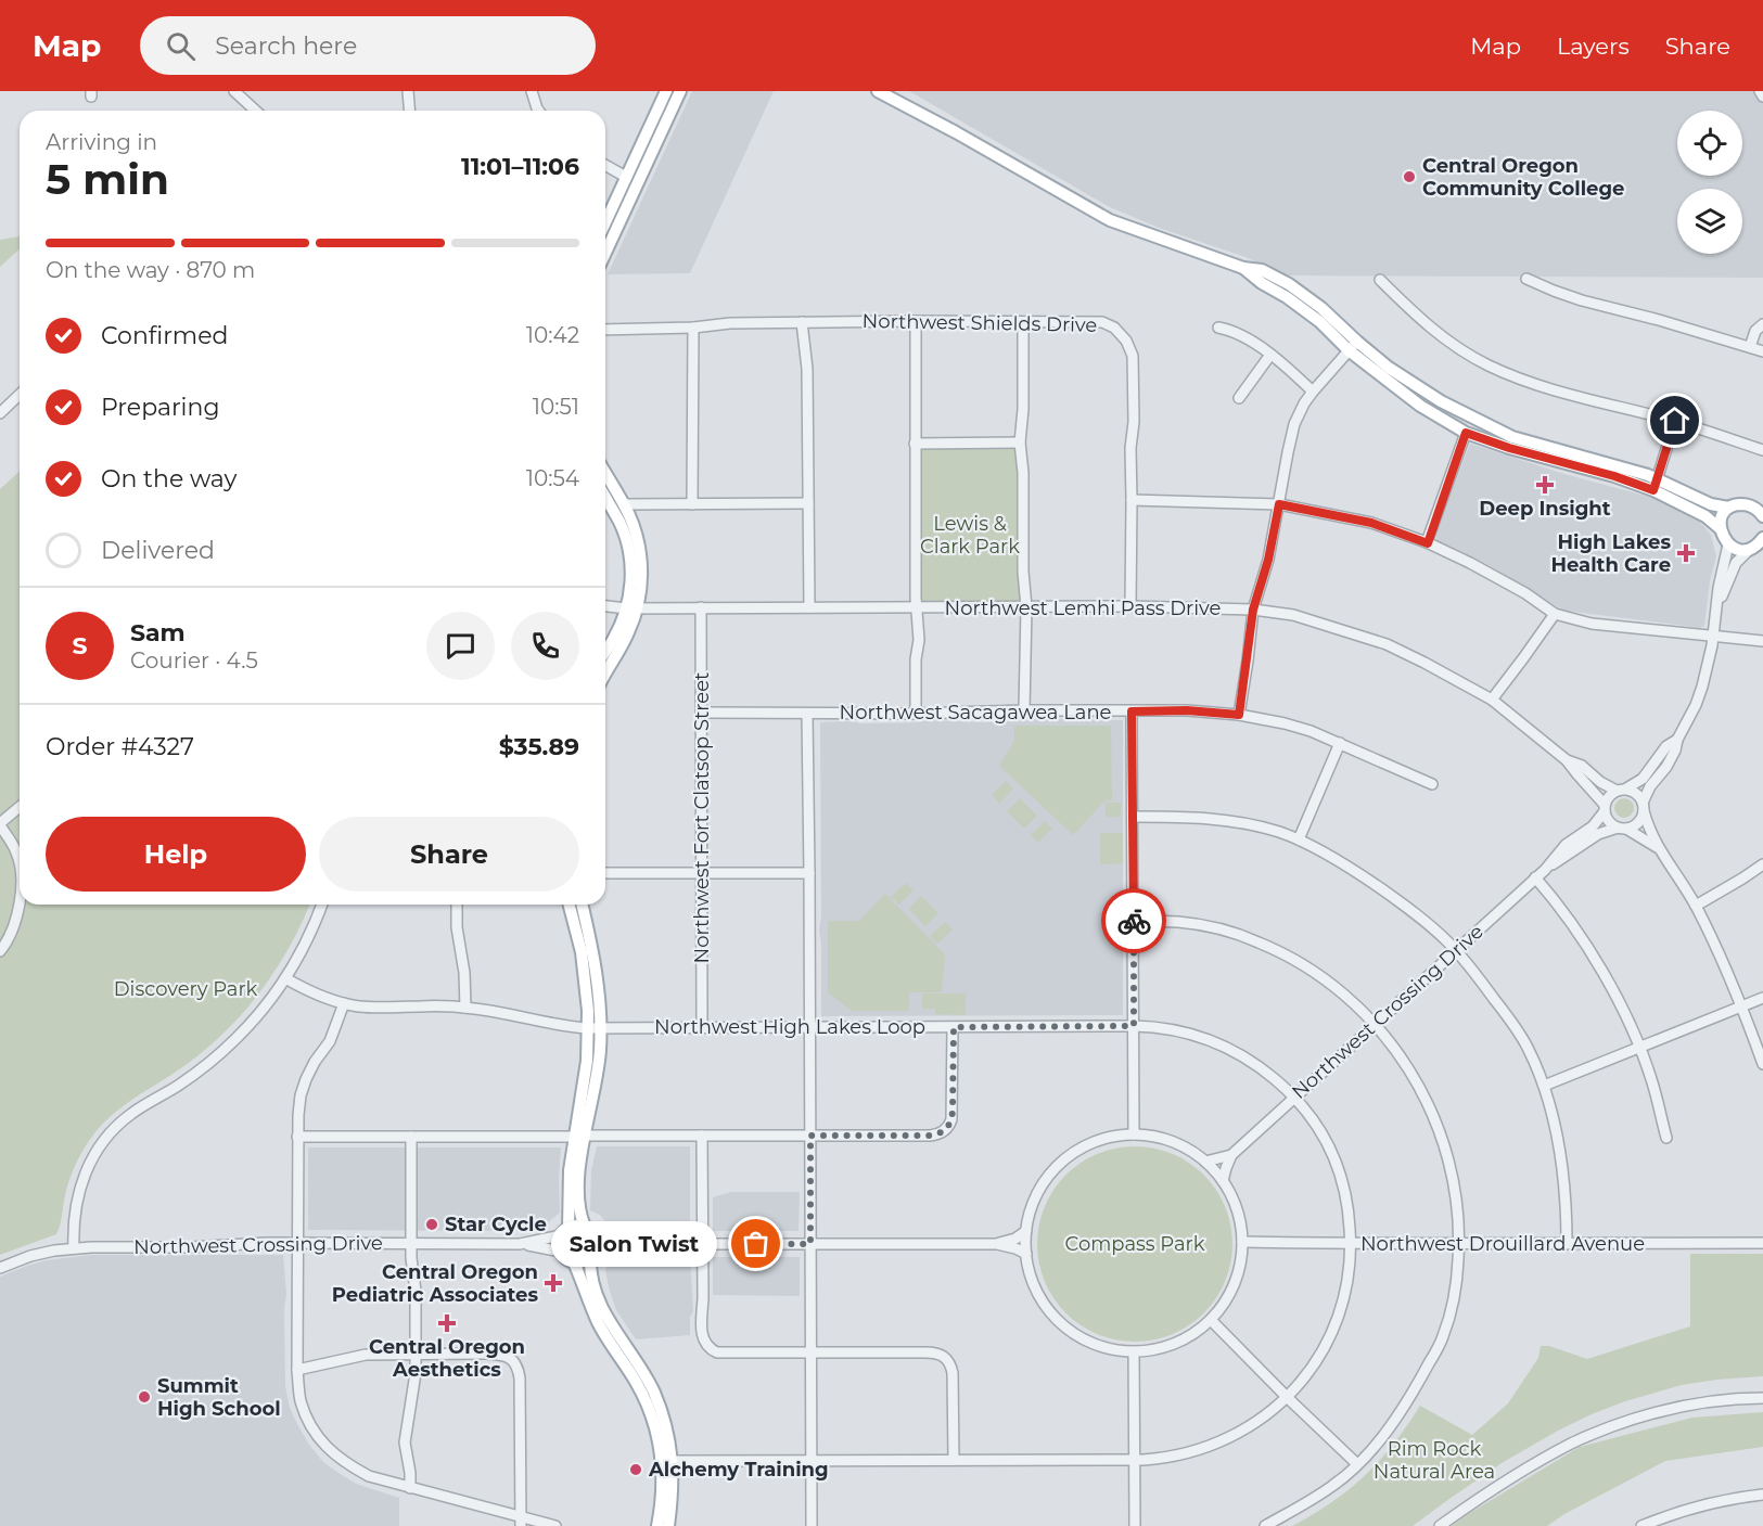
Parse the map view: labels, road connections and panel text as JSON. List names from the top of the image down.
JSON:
{
  "streets": {
    "street": [
      "Northwest Shields Drive",
      "Northwest Lemhi Pass Drive",
      "Northwest Sacagawea Lane",
      "Northwest Fort Clatsop Street",
      "Northwest Crossing Drive",
      "Northwest High Lakes Loop",
      "Northwest Drouillard Avenue"
    ]
  },
  "crossings": [
    ["Northwest Shields Drive", "Northwest Lemhi Pass Drive"],
    ["Northwest Lemhi Pass Drive", "Northwest Fort Clatsop Street"],
    ["Northwest Lemhi Pass Drive", "Northwest Crossing Drive"],
    ["Northwest Sacagawea Lane", "Northwest Fort Clatsop Street"],
    ["Northwest Fort Clatsop Street", "Northwest High Lakes Loop"],
    ["Northwest Crossing Drive", "Northwest High Lakes Loop"],
    ["Northwest Crossing Drive", "Northwest Drouillard Avenue"],
    ["Northwest High Lakes Loop", "Northwest Drouillard Avenue"]
  ],
  "parks": [
    "Lewis & Clark Park",
    "Discovery Park",
    "Compass Park",
    "Rim Rock Natural Area"
  ],
  "places": {
    "other": [
      "Central Oregon Community College",
      "Star Cycle",
      "Salon Twist",
      "Summit High School",
      "Alchemy Training"
    ],
    "health": [
      "Deep Insight",
      "High Lakes Health Care",
      "Central Oregon Pediatric Associates",
      "Central Oregon Aesthetics"
    ]
  },
  "page": {
    "header": "Map",
    "search": "Search here",
    "nav": ["Map", "Layers", "Share"],
    "heading": ["5 min", "Arriving in", "11:01–11:06"],
    "panel": [
      "Sam",
      "Courier · 4.5",
      "Order #4327",
      "$35.89"
    ],
    "bar": "On the way · 870 m",
    "list": [
      ["Confirmed", "10:42"],
      ["Preparing", "10:51"],
      ["On the way", "10:54"],
      "Delivered"
    ],
    "round": "S",
    "buttons": ["Help", "Share"],
    "bubble": "Salon Twist"
  }
}
